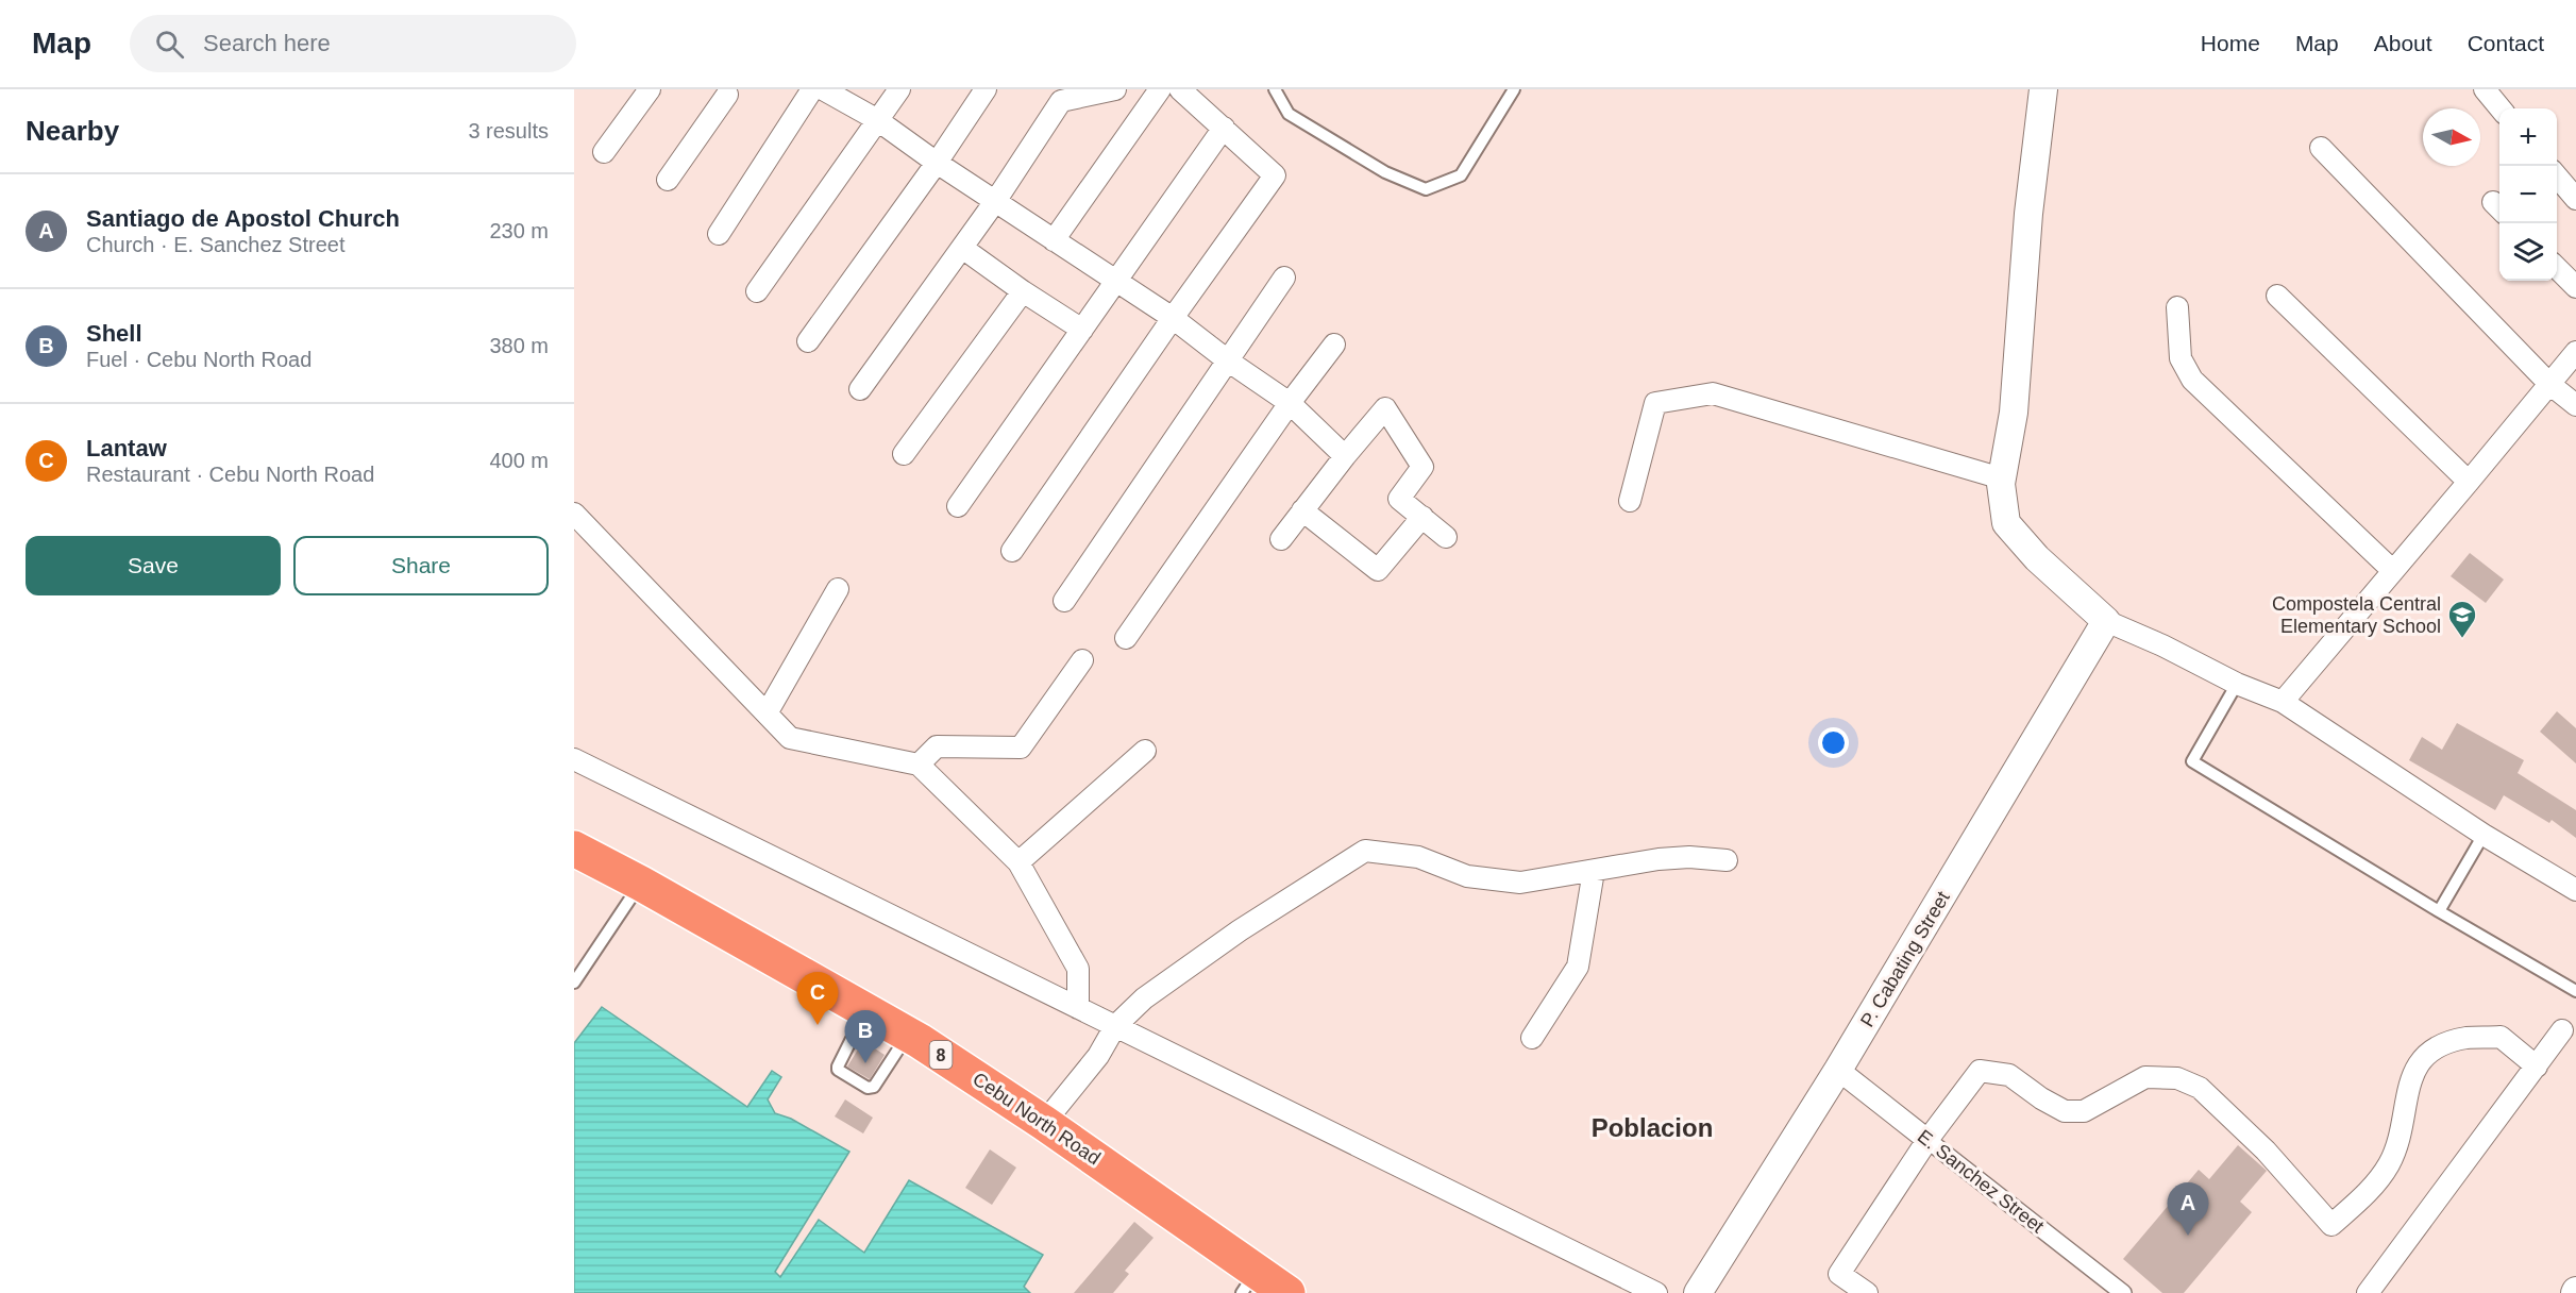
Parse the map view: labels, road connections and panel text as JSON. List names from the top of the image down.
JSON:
{
  "streets": {
    "highway": ["8", "Cebu North Road"],
    "street": ["P. Cabating Street", "E. Sanchez Street"]
  },
  "crossings": [
    ["P. Cabating Street", "E. Sanchez Street"]
  ],
  "districts": ["Poblacion"],
  "places": {
    "school or university": ["Compostela Central Elementary School"]
  },
  "north": "right",
  "page": {
    "header": "Map",
    "search": "Search here",
    "nav": [
      "Home",
      "Map",
      "About",
      "Contact"
    ],
    "heading": ["Nearby", "3 results"],
    "map_buttons": ["+", "−"],
    "list": [
      {
        "mark": "A",
        "name": "Santiago de Apostol Church",
        "note": "Church · E. Sanchez Street",
        "value": "230 m"
      },
      {
        "mark": "B",
        "name": "Shell",
        "note": "Fuel · Cebu North Road",
        "value": "380 m"
      },
      {
        "mark": "C",
        "name": "Lantaw",
        "note": "Restaurant · Cebu North Road",
        "value": "400 m"
      }
    ],
    "buttons": ["Save", "Share"],
    "pins": ["C", "B", "A"]
  }
}
